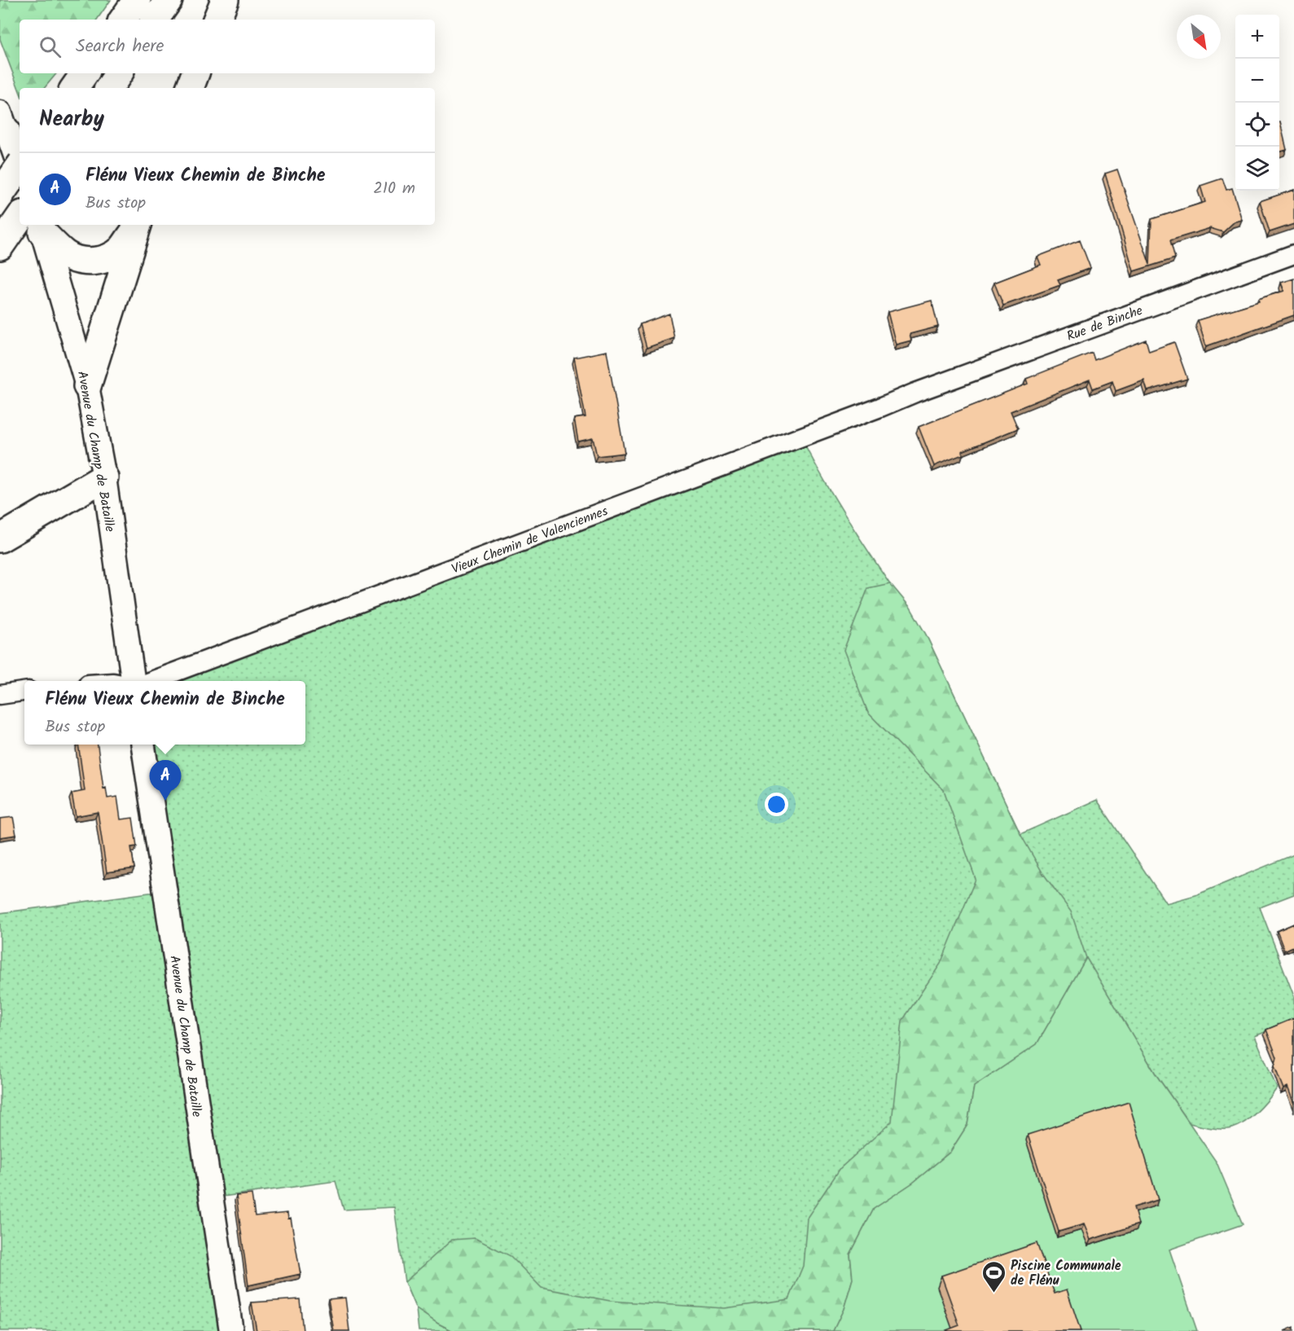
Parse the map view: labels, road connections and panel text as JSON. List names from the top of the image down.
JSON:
{
  "streets": {
    "street": ["Rue de Binche", "Avenue du Champ de Bataille", "Vieux Chemin de Valenciennes"]
  },
  "crossings": [
    ["Rue de Binche", "Vieux Chemin de Valenciennes"]
  ],
  "places": {
    "sports": ["Piscine Communale de Flénu"]
  },
  "north": "bottom right",
  "page": {
    "map_buttons": ["+", "−"],
    "search": "Search here",
    "heading": "Nearby",
    "list": [
      {
        "mark": "A",
        "name": "Flénu Vieux Chemin de Binche",
        "note": "Bus stop",
        "value": "210 m"
      }
    ],
    "popup": ["Flénu Vieux Chemin de Binche", "Bus stop"],
    "pins": "A"
  }
}
